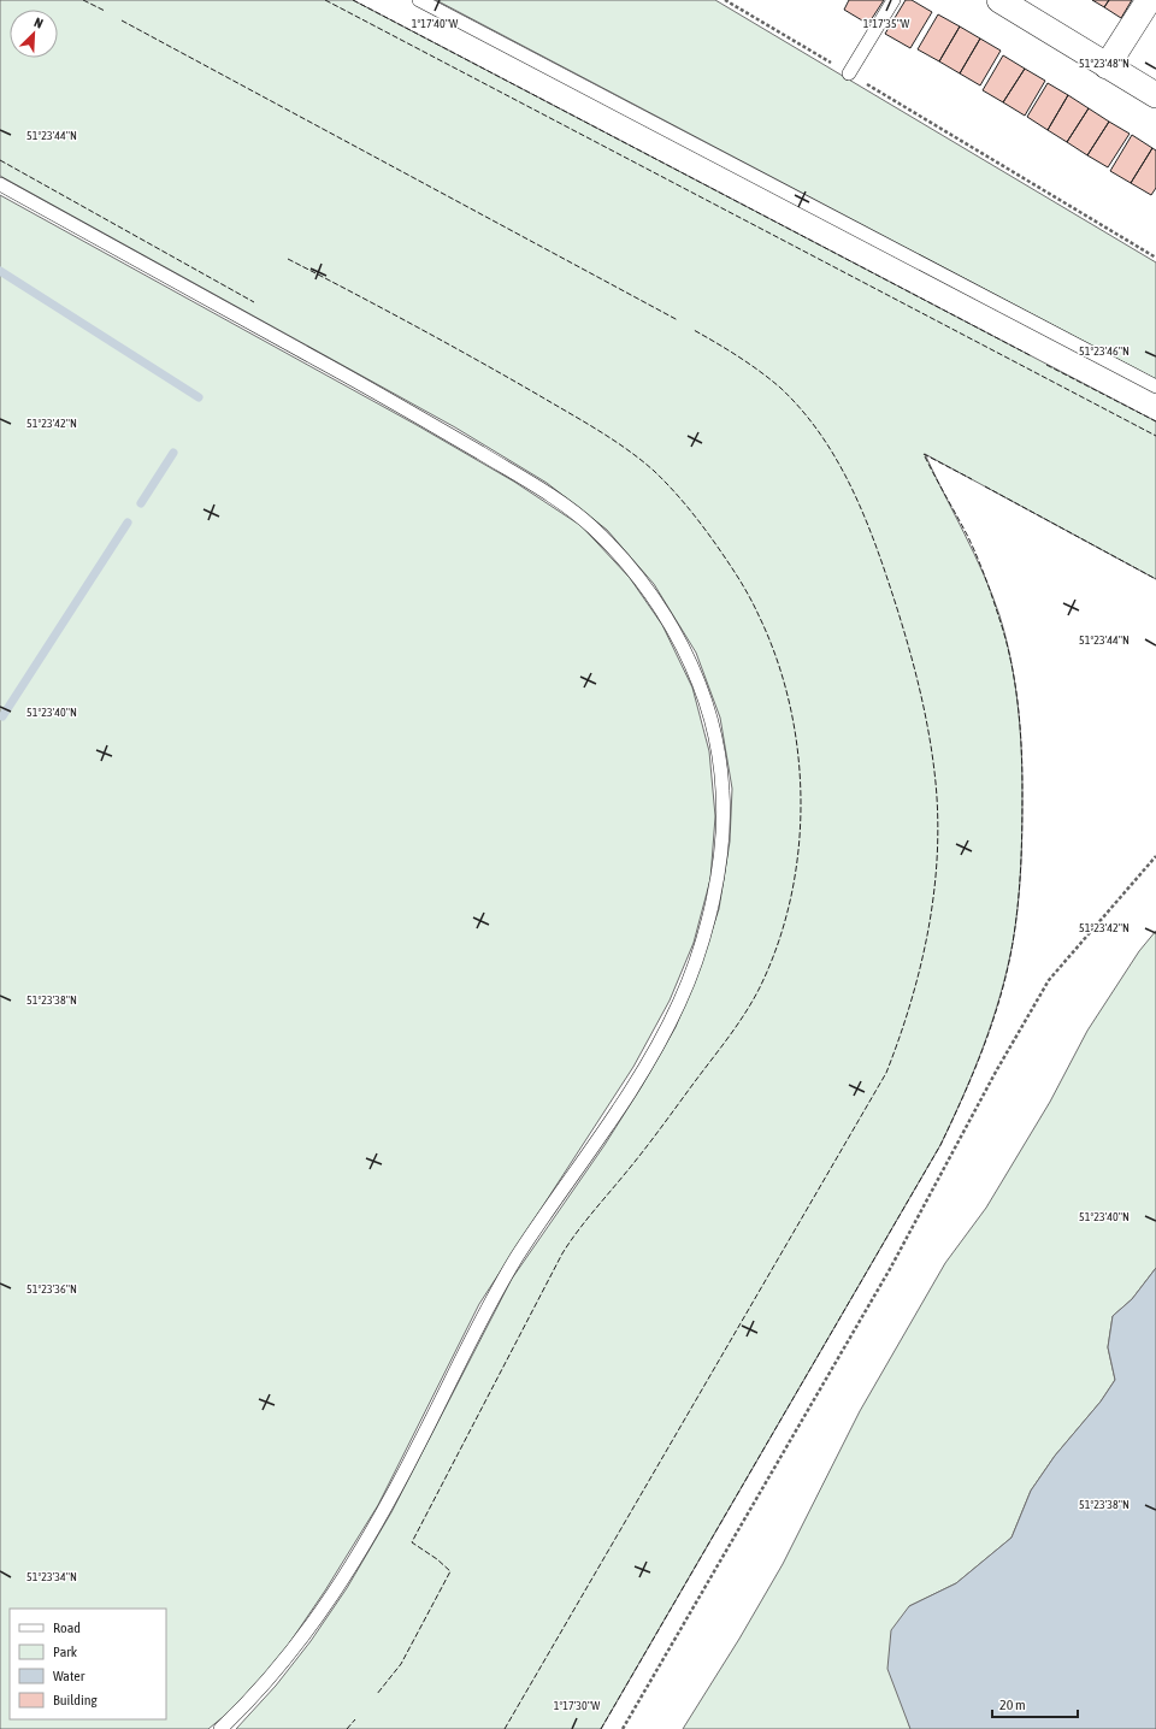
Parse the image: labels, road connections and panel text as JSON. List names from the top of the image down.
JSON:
{
  "legend": [
    "Road",
    "Park",
    "Water",
    "Building"
  ],
  "scale_bar": "20 m",
  "north": "top right",
  "coordinates": [
    "1°17'40\"W",
    "1°17'35\"W",
    "51°23'48\"N",
    "51°23'44\"N",
    "51°23'46\"N",
    "51°23'42\"N",
    "51°23'40\"N",
    "51°23'38\"N",
    "51°23'36\"N",
    "51°23'34\"N",
    "1°17'30\"W"
  ]
}
